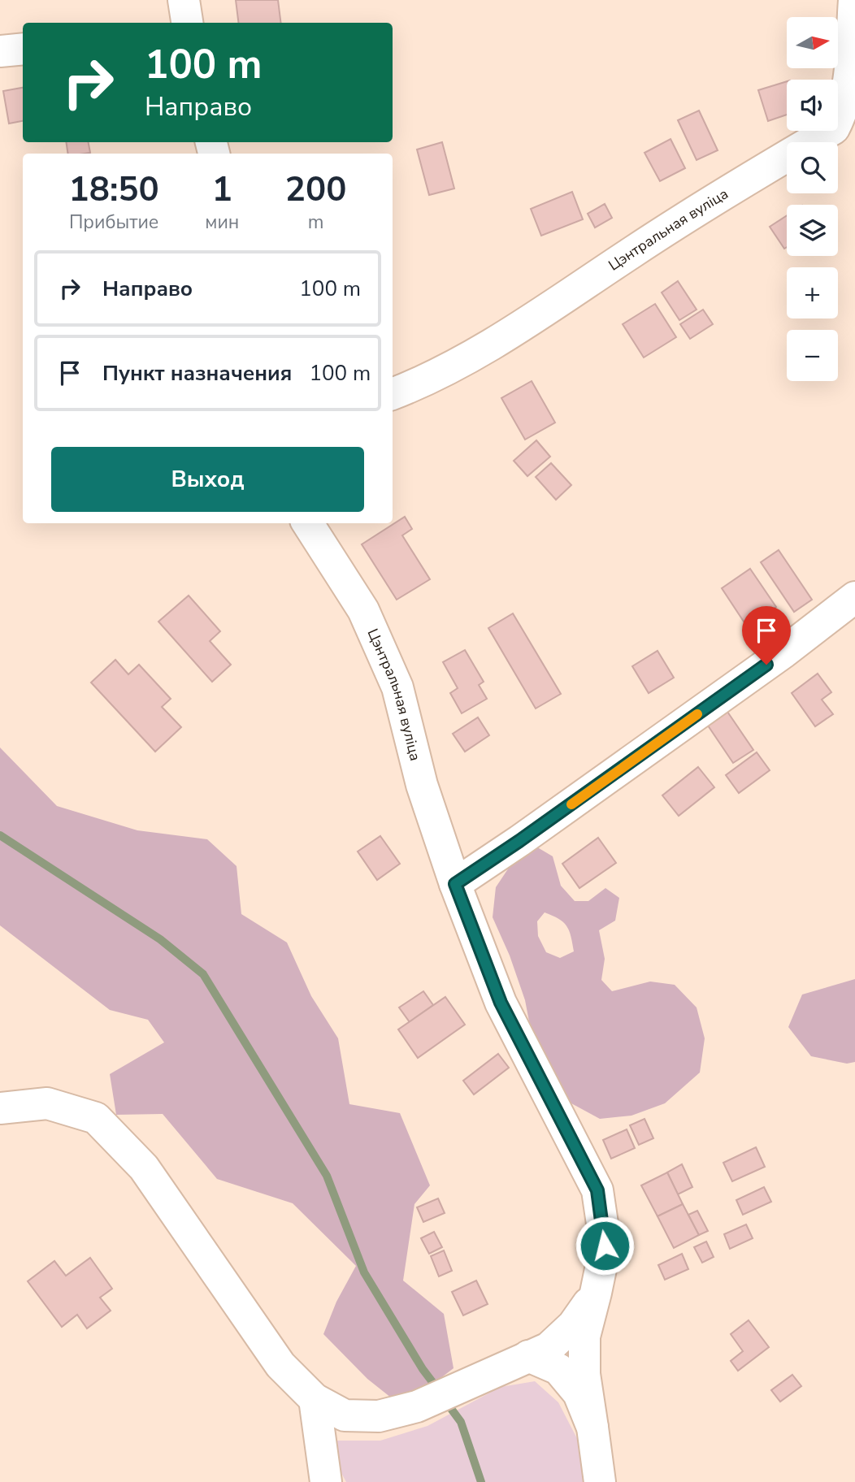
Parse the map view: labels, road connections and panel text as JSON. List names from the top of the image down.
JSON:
{
  "streets": {
    "street": ["Цэнтральная вуліца"]
  },
  "north": "right",
  "page": {
    "map_buttons": ["+", "−"],
    "turn": ["100 m", "Направо"],
    "eta": [
      "18:50",
      "Прибытие",
      "1",
      "мин",
      "200",
      "m"
    ],
    "list": [
      {
        "name": "Направо",
        "value": "100 m"
      },
      {
        "name": "Пункт назначения",
        "value": "100 m"
      }
    ],
    "buttons": "Выход"
  }
}
